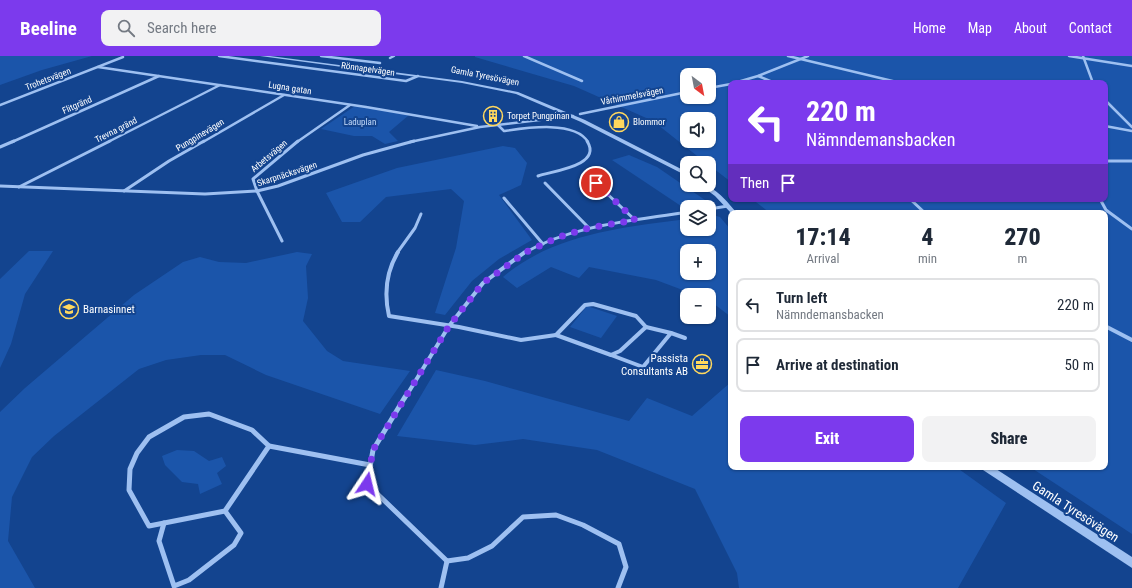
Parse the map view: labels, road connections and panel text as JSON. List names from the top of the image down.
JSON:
{
  "streets": {
    "street": [
      "Rönnapelvägen",
      "Gamla Tyresövägen",
      "Trohetsvägen",
      "Lugna gatan",
      "Vårhimmelsvägen",
      "Flitgränd",
      "Trevna gränd",
      "Pungpinevägen",
      "Arbetsvägen",
      "Skarpnäcksvägen"
    ]
  },
  "crossings": [
    ["Rönnapelvägen", "Gamla Tyresövägen"],
    ["Gamla Tyresövägen", "Skarpnäcksvägen"],
    ["Trohetsvägen", "Lugna gatan"],
    ["Lugna gatan", "Flitgränd"],
    ["Lugna gatan", "Trevna gränd"],
    ["Lugna gatan", "Pungpinevägen"],
    ["Lugna gatan", "Arbetsvägen"],
    ["Lugna gatan", "Skarpnäcksvägen"],
    ["Trevna gränd", "Skarpnäcksvägen"],
    ["Pungpinevägen", "Skarpnäcksvägen"],
    ["Arbetsvägen", "Skarpnäcksvägen"]
  ],
  "parks": ["Laduplan"],
  "places": {
    "building": ["Torpet Pungpinan"],
    "shop": ["Blommor"],
    "school or university": ["Barnasinnet"],
    "office": ["Passista Consultants AB"]
  },
  "north": "bottom right",
  "page": {
    "header": "Beeline",
    "search": "Search here",
    "nav": [
      "Home",
      "Map",
      "About",
      "Contact"
    ],
    "map_buttons": ["+", "−"],
    "turn": ["220 m", "Nämndemansbacken"],
    "then": "Then",
    "eta": [
      "17:14",
      "Arrival",
      "4",
      "min",
      "270",
      "m"
    ],
    "list": [
      {
        "name": "Turn left",
        "note": "Nämndemansbacken",
        "value": "220 m"
      },
      {
        "name": "Arrive at destination",
        "value": "50 m"
      }
    ],
    "buttons": ["Exit", "Share"]
  }
}
